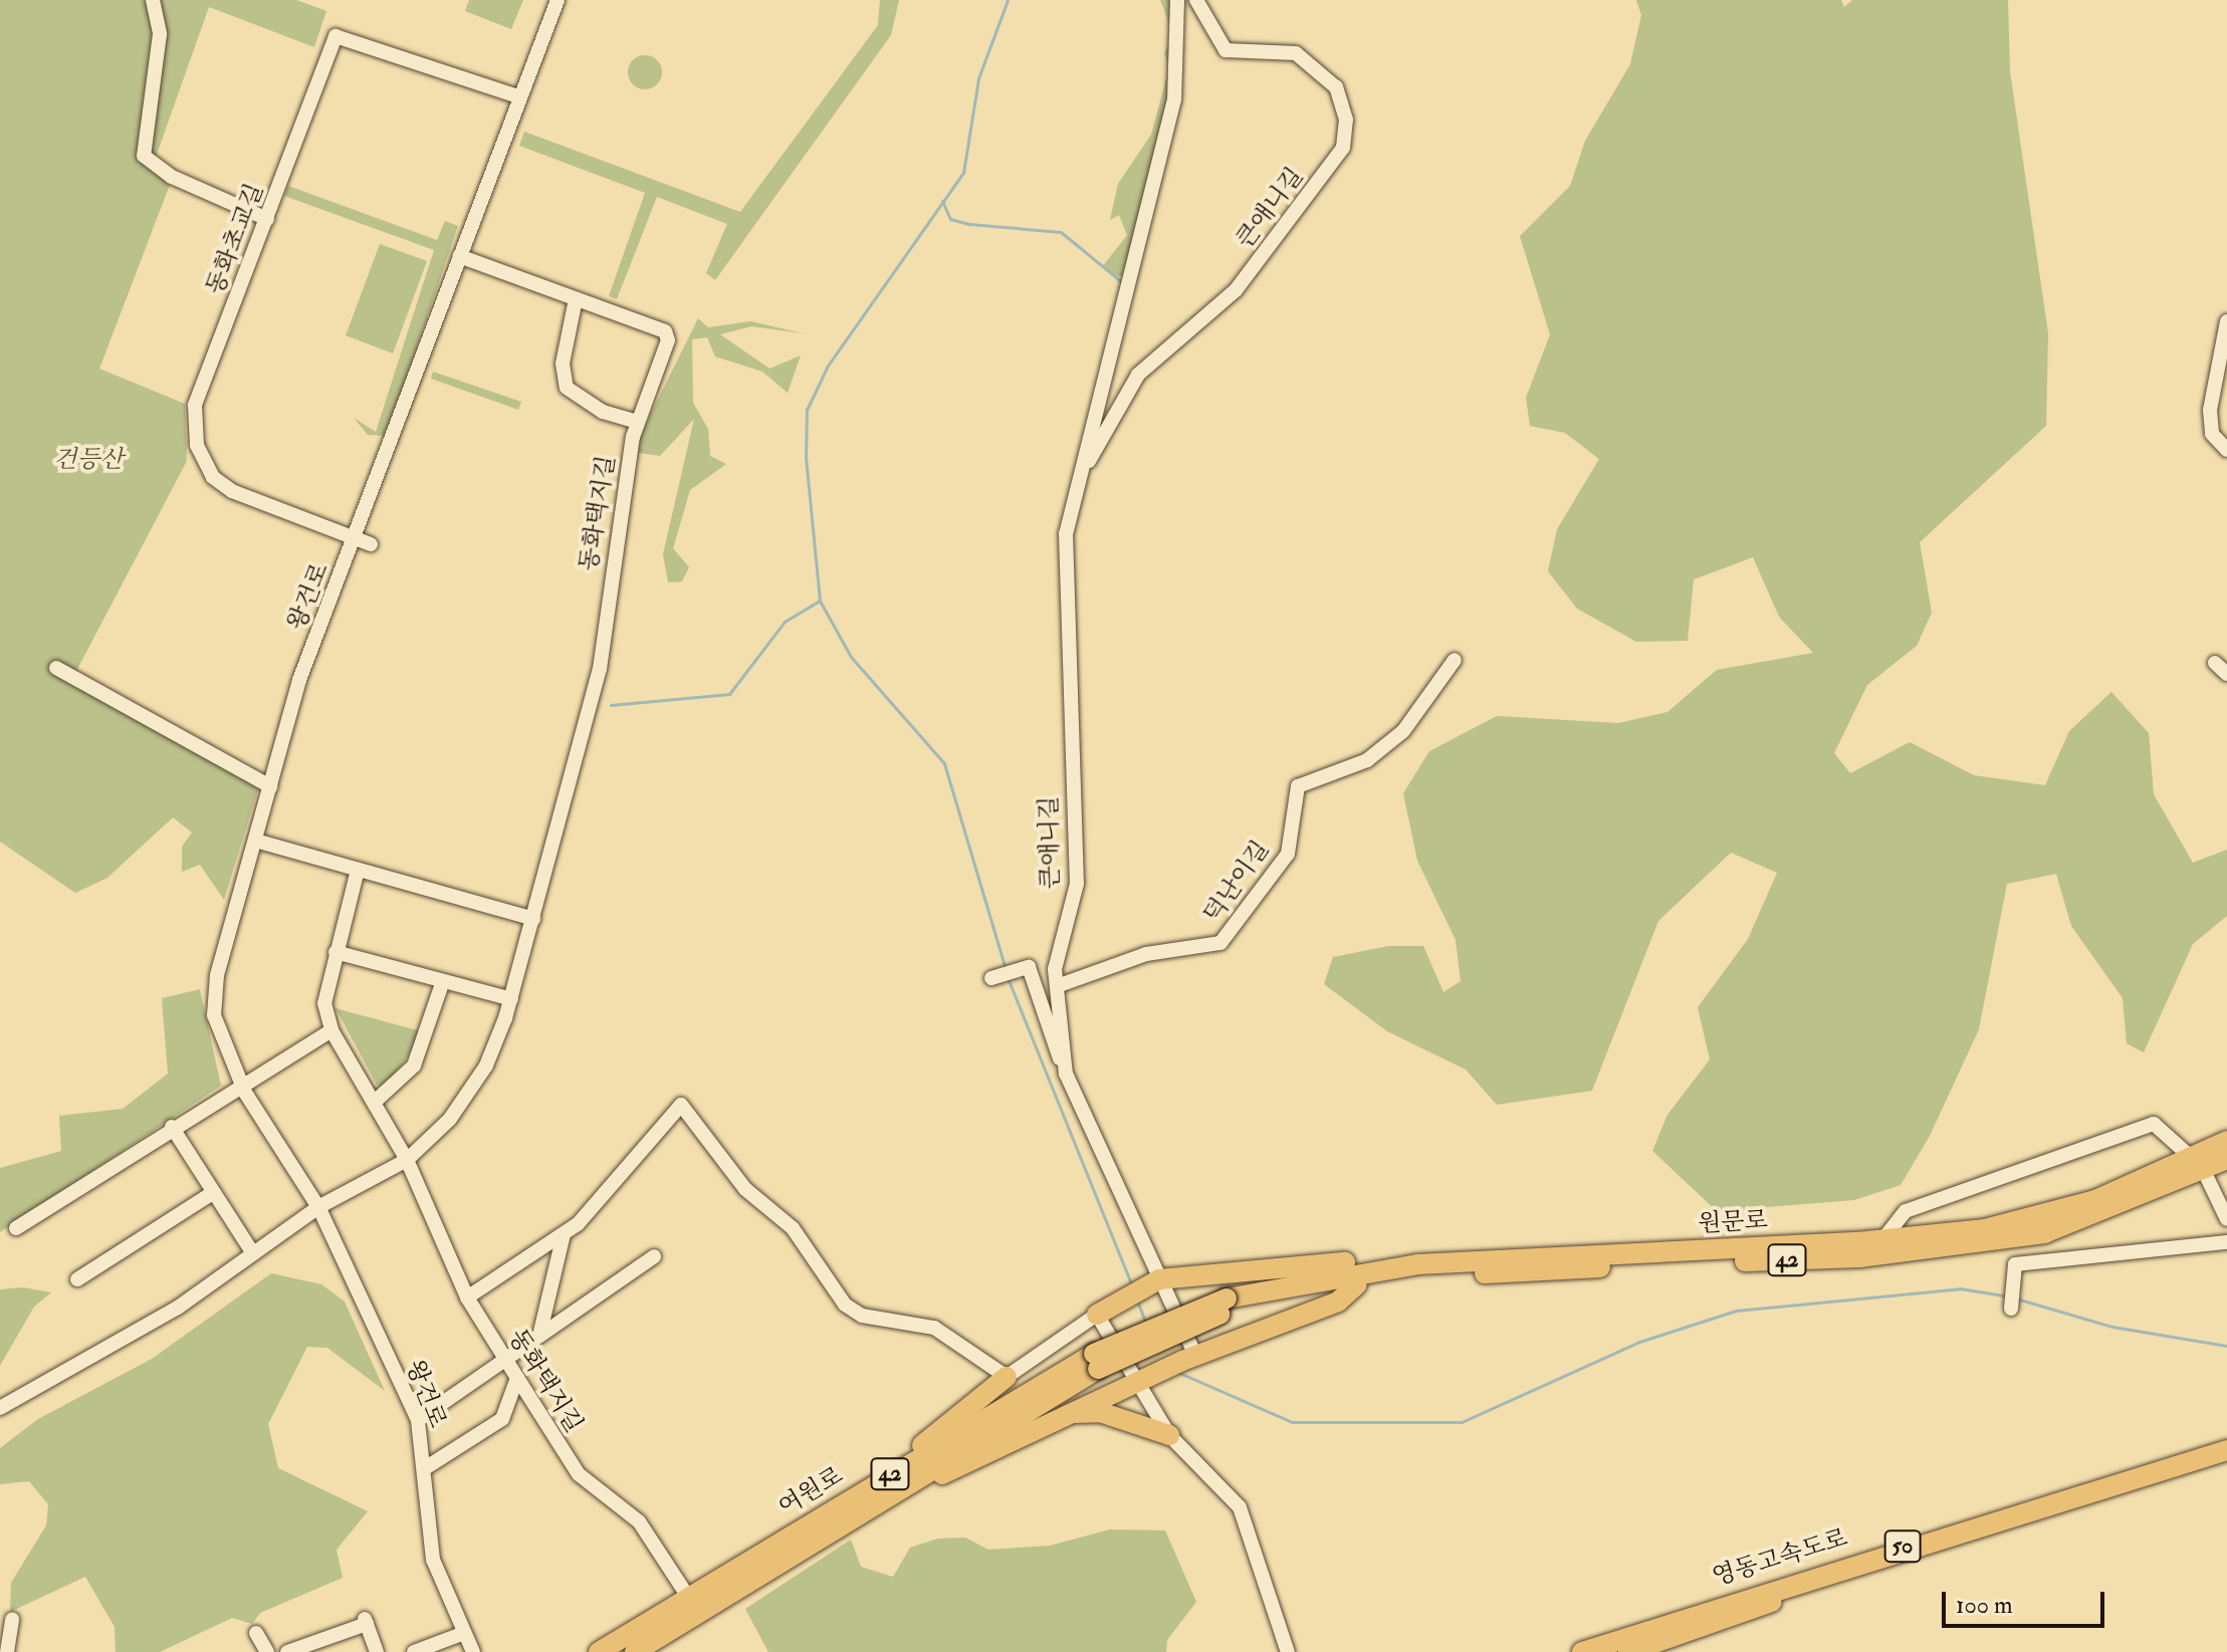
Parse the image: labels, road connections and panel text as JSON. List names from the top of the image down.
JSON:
{
  "streets": {
    "highway": [
      "원문로",
      "42",
      "여원로",
      "50",
      "영동고속도로"
    ],
    "street": [
      "큰애니길",
      "동화초교길",
      "동화택지길",
      "왕건로",
      "덕난이길"
    ]
  },
  "crossings": [
    ["큰애니길", "덕난이길"],
    ["동화초교길", "왕건로"],
    ["동화택지길", "왕건로"],
    ["동화택지길", "여원로"],
    ["원문로", "여원로"]
  ],
  "parks": ["건등산"],
  "scale_bar": "100 m"
}
